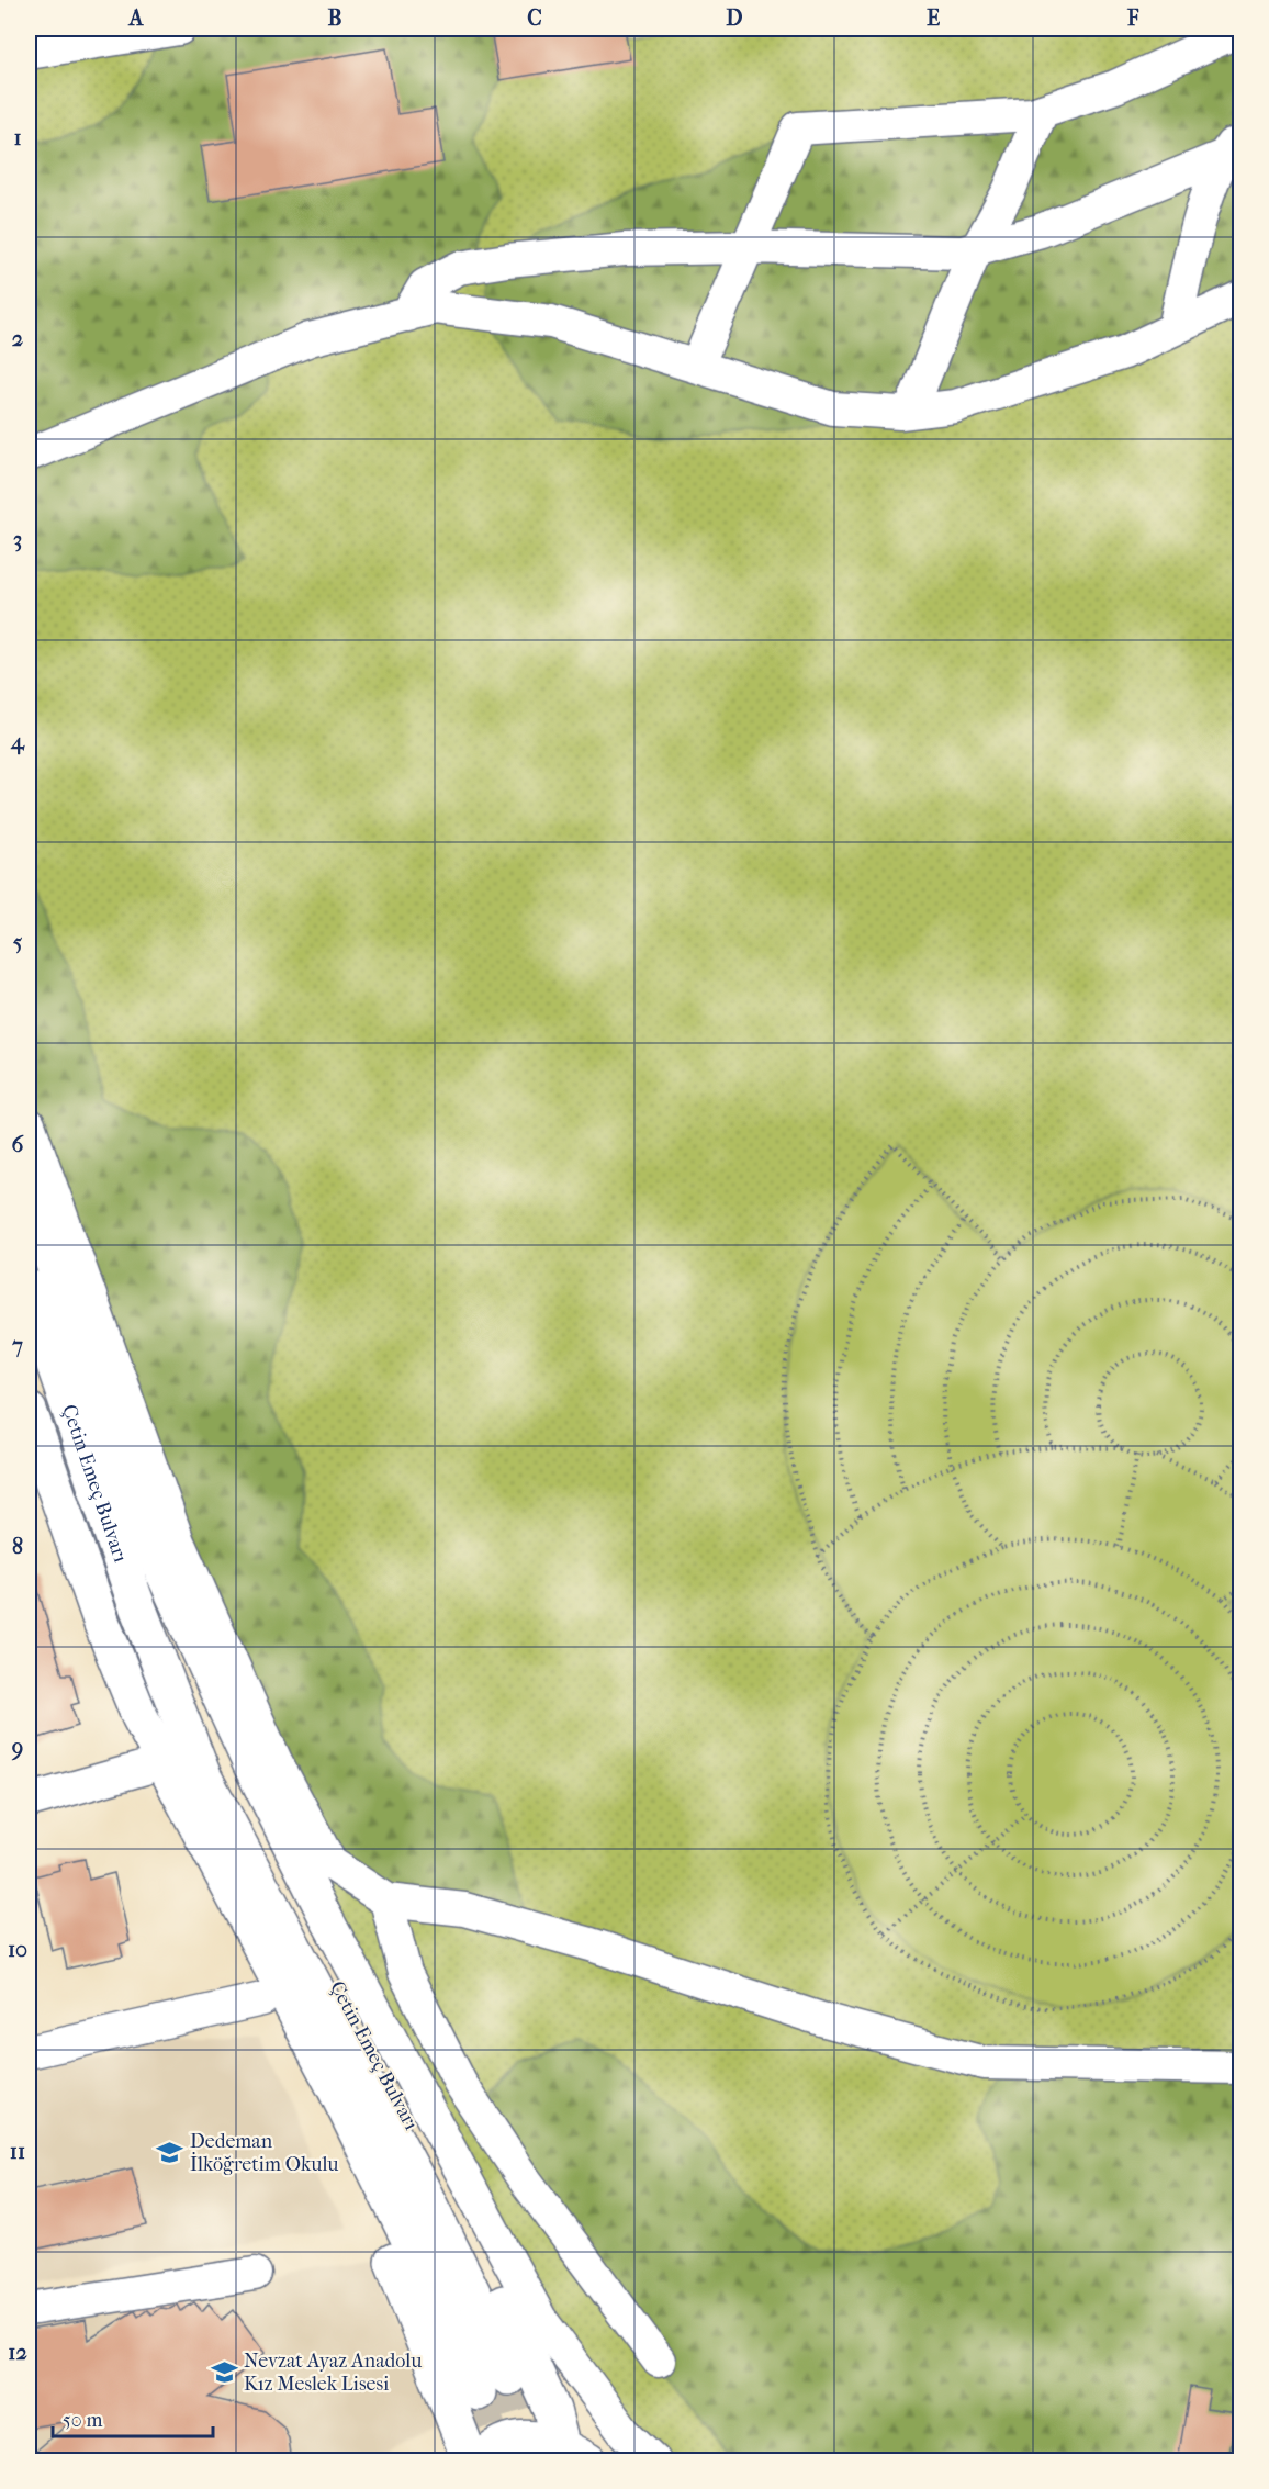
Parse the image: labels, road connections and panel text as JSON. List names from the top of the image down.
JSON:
{
  "streets": {
    "main road": ["Çetin Emeç Bulvarı"]
  },
  "places": {
    "school or university": ["Dedeman İlköğretim Okulu", "Nevzat Ayaz Anadolu Kız Meslek Lisesi"]
  },
  "scale_bar": "50 m",
  "grid": {
    "columns": [
      "A",
      "B",
      "C",
      "D",
      "E",
      "F"
    ],
    "rows": [
      "1",
      "2",
      "3",
      "4",
      "5",
      "6",
      "7",
      "8",
      "9",
      "10",
      "11",
      "12"
    ]
  }
}
